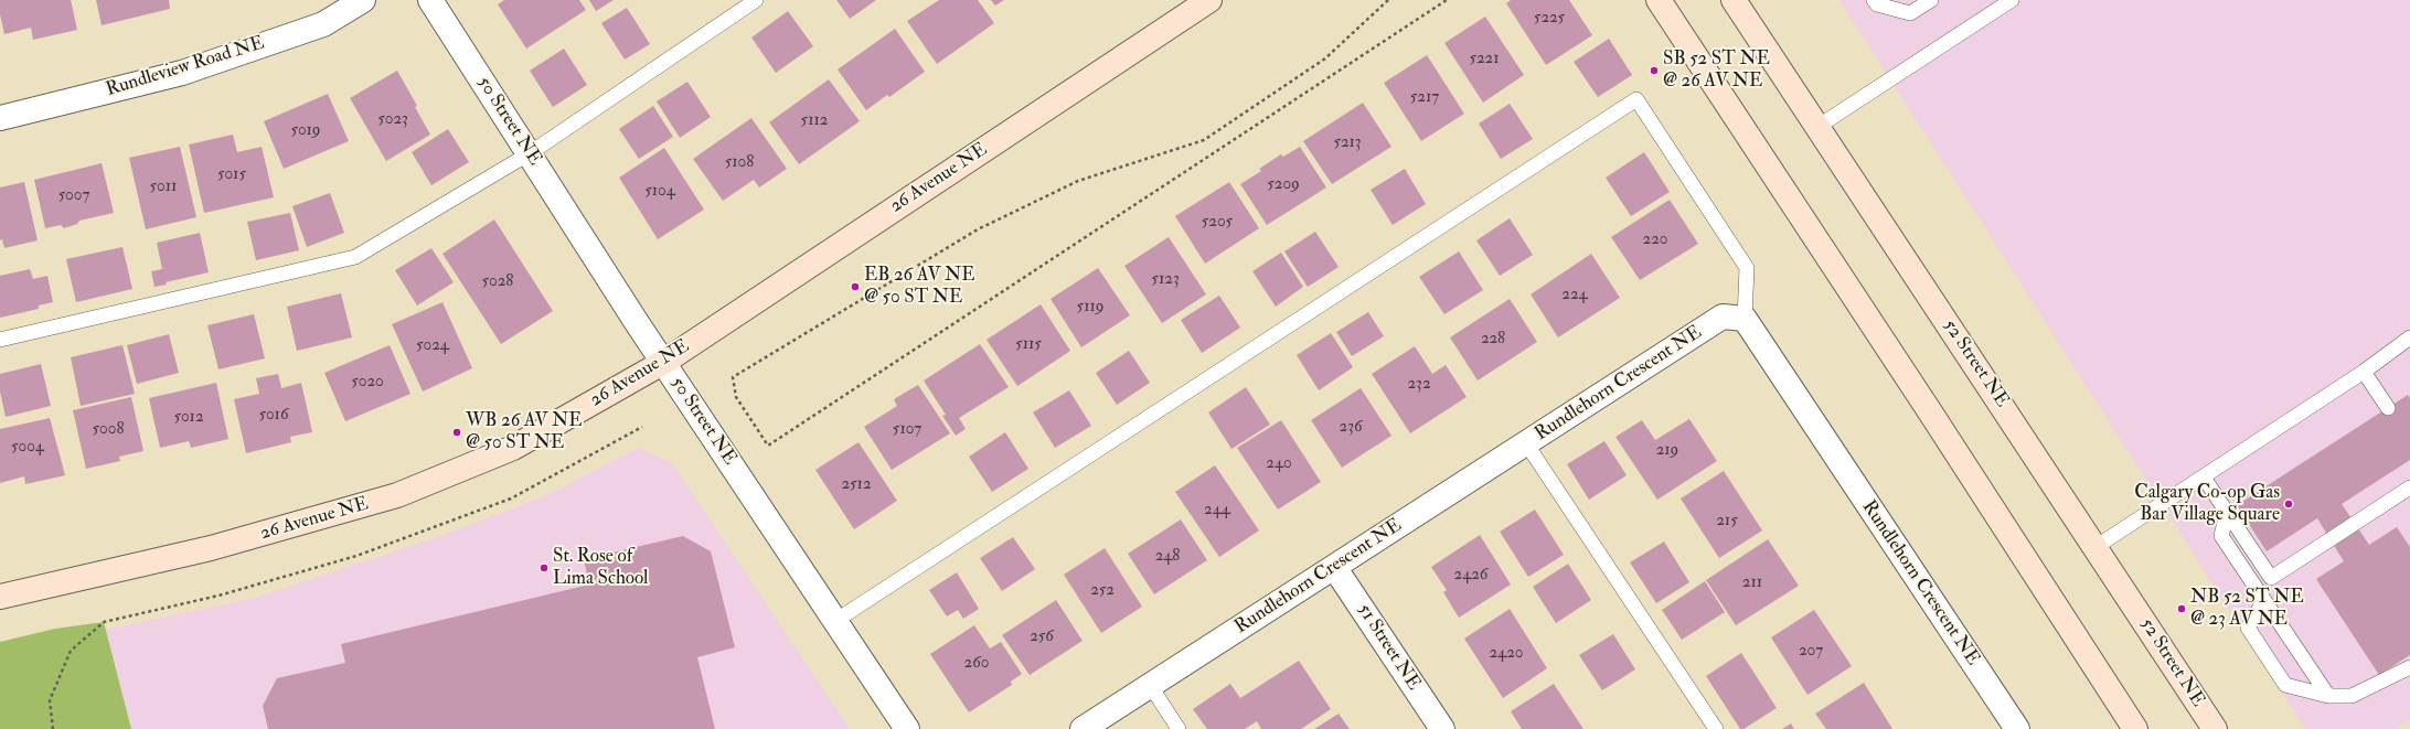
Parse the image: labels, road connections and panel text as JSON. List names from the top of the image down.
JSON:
{
  "streets": {
    "main road": ["26 Avenue NE", "52 Street NE"],
    "street": [
      "Rundleview Road NE",
      "50 Street NE",
      "Rundlehorn Crescent NE",
      "51 Street NE"
    ]
  },
  "crossings": [
    ["50 Street NE", "26 Avenue NE"],
    ["Rundlehorn Crescent NE", "51 Street NE"]
  ],
  "places": [
    "SB 52 ST NE @ 26 AV NE",
    "EB 26 AV NE @ 50 ST NE",
    "WB 26 AV NE @ 50 ST NE",
    "Calgary Co-op Gas Bar Village Square",
    "St. Rose of Lima School",
    "NB 52 ST NE @ 23 AV NE"
  ],
  "house_numbers": [
    "5225",
    "5221",
    "5217",
    "5023",
    "5112",
    "5019",
    "5213",
    "5108",
    "5015",
    "5209",
    "5011",
    "5104",
    "5007",
    "5205",
    "220",
    "5123",
    "5028",
    "224",
    "5119",
    "228",
    "5115",
    "5024",
    "5020",
    "232",
    "5016",
    "5012",
    "236",
    "5008",
    "5107",
    "5004",
    "219",
    "240",
    "2512",
    "244",
    "215",
    "248",
    "2426",
    "211",
    "252",
    "256",
    "207",
    "2420",
    "260"
  ]
}
